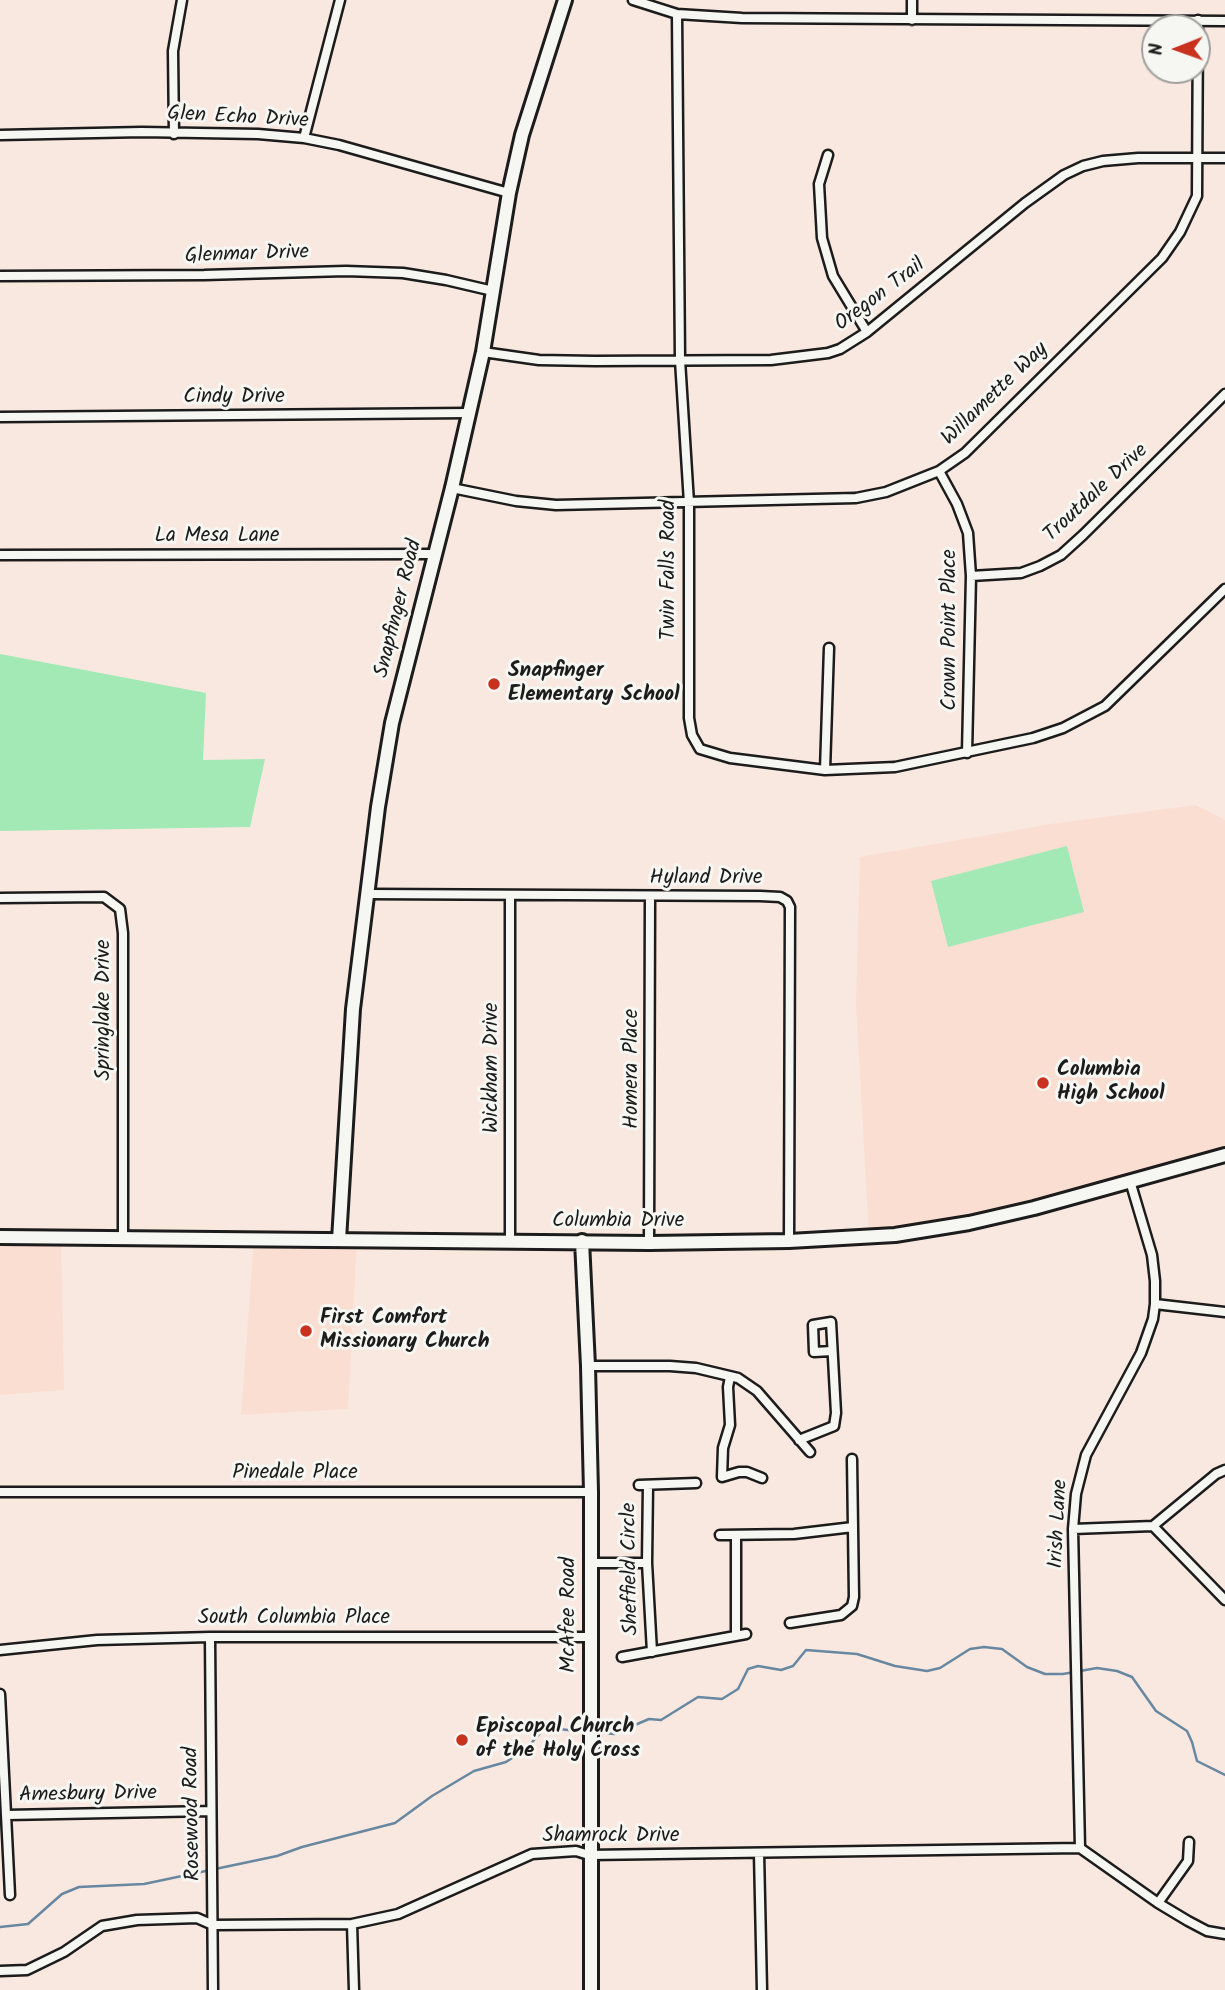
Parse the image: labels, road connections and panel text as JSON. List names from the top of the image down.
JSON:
{
  "streets": {
    "street": [
      "Glen Echo Drive",
      "Glenmar Drive",
      "Oregon Trail",
      "Willamette Way",
      "Cindy Drive",
      "Troutdale Drive",
      "La Mesa Lane",
      "Twin Falls Road",
      "Snapfinger Road",
      "Crown Point Place",
      "Hyland Drive",
      "Springlake Drive",
      "Wickham Drive",
      "Homera Place",
      "Columbia Drive",
      "Pinedale Place",
      "Irish Lane",
      "Sheffield Circle",
      "McAfee Road",
      "South Columbia Place",
      "Amesbury Drive",
      "Rosewood Road",
      "Shamrock Drive"
    ]
  },
  "crossings": [
    ["Glen Echo Drive", "Snapfinger Road"],
    ["Glenmar Drive", "Snapfinger Road"],
    ["Oregon Trail", "Willamette Way"],
    ["Oregon Trail", "Twin Falls Road"],
    ["Oregon Trail", "Snapfinger Road"],
    ["Willamette Way", "Twin Falls Road"],
    ["Willamette Way", "Snapfinger Road"],
    ["Willamette Way", "Crown Point Place"],
    ["Cindy Drive", "Snapfinger Road"],
    ["Troutdale Drive", "Crown Point Place"],
    ["La Mesa Lane", "Snapfinger Road"],
    ["Twin Falls Road", "Crown Point Place"],
    ["Snapfinger Road", "Hyland Drive"],
    ["Snapfinger Road", "Columbia Drive"],
    ["Hyland Drive", "Wickham Drive"],
    ["Hyland Drive", "Homera Place"],
    ["Hyland Drive", "Columbia Drive"],
    ["Springlake Drive", "Columbia Drive"],
    ["Wickham Drive", "Columbia Drive"],
    ["Homera Place", "Columbia Drive"],
    ["Columbia Drive", "Irish Lane"],
    ["Columbia Drive", "McAfee Road"],
    ["Pinedale Place", "McAfee Road"],
    ["Irish Lane", "Shamrock Drive"],
    ["McAfee Road", "South Columbia Place"],
    ["McAfee Road", "Shamrock Drive"],
    ["South Columbia Place", "Rosewood Road"],
    ["Amesbury Drive", "Rosewood Road"],
    ["Rosewood Road", "Shamrock Drive"]
  ],
  "places": [
    "Snapfinger Elementary School",
    "Columbia High School",
    "First Comfort Missionary Church",
    "Episcopal Church of the Holy Cross"
  ],
  "north": "left"
}
